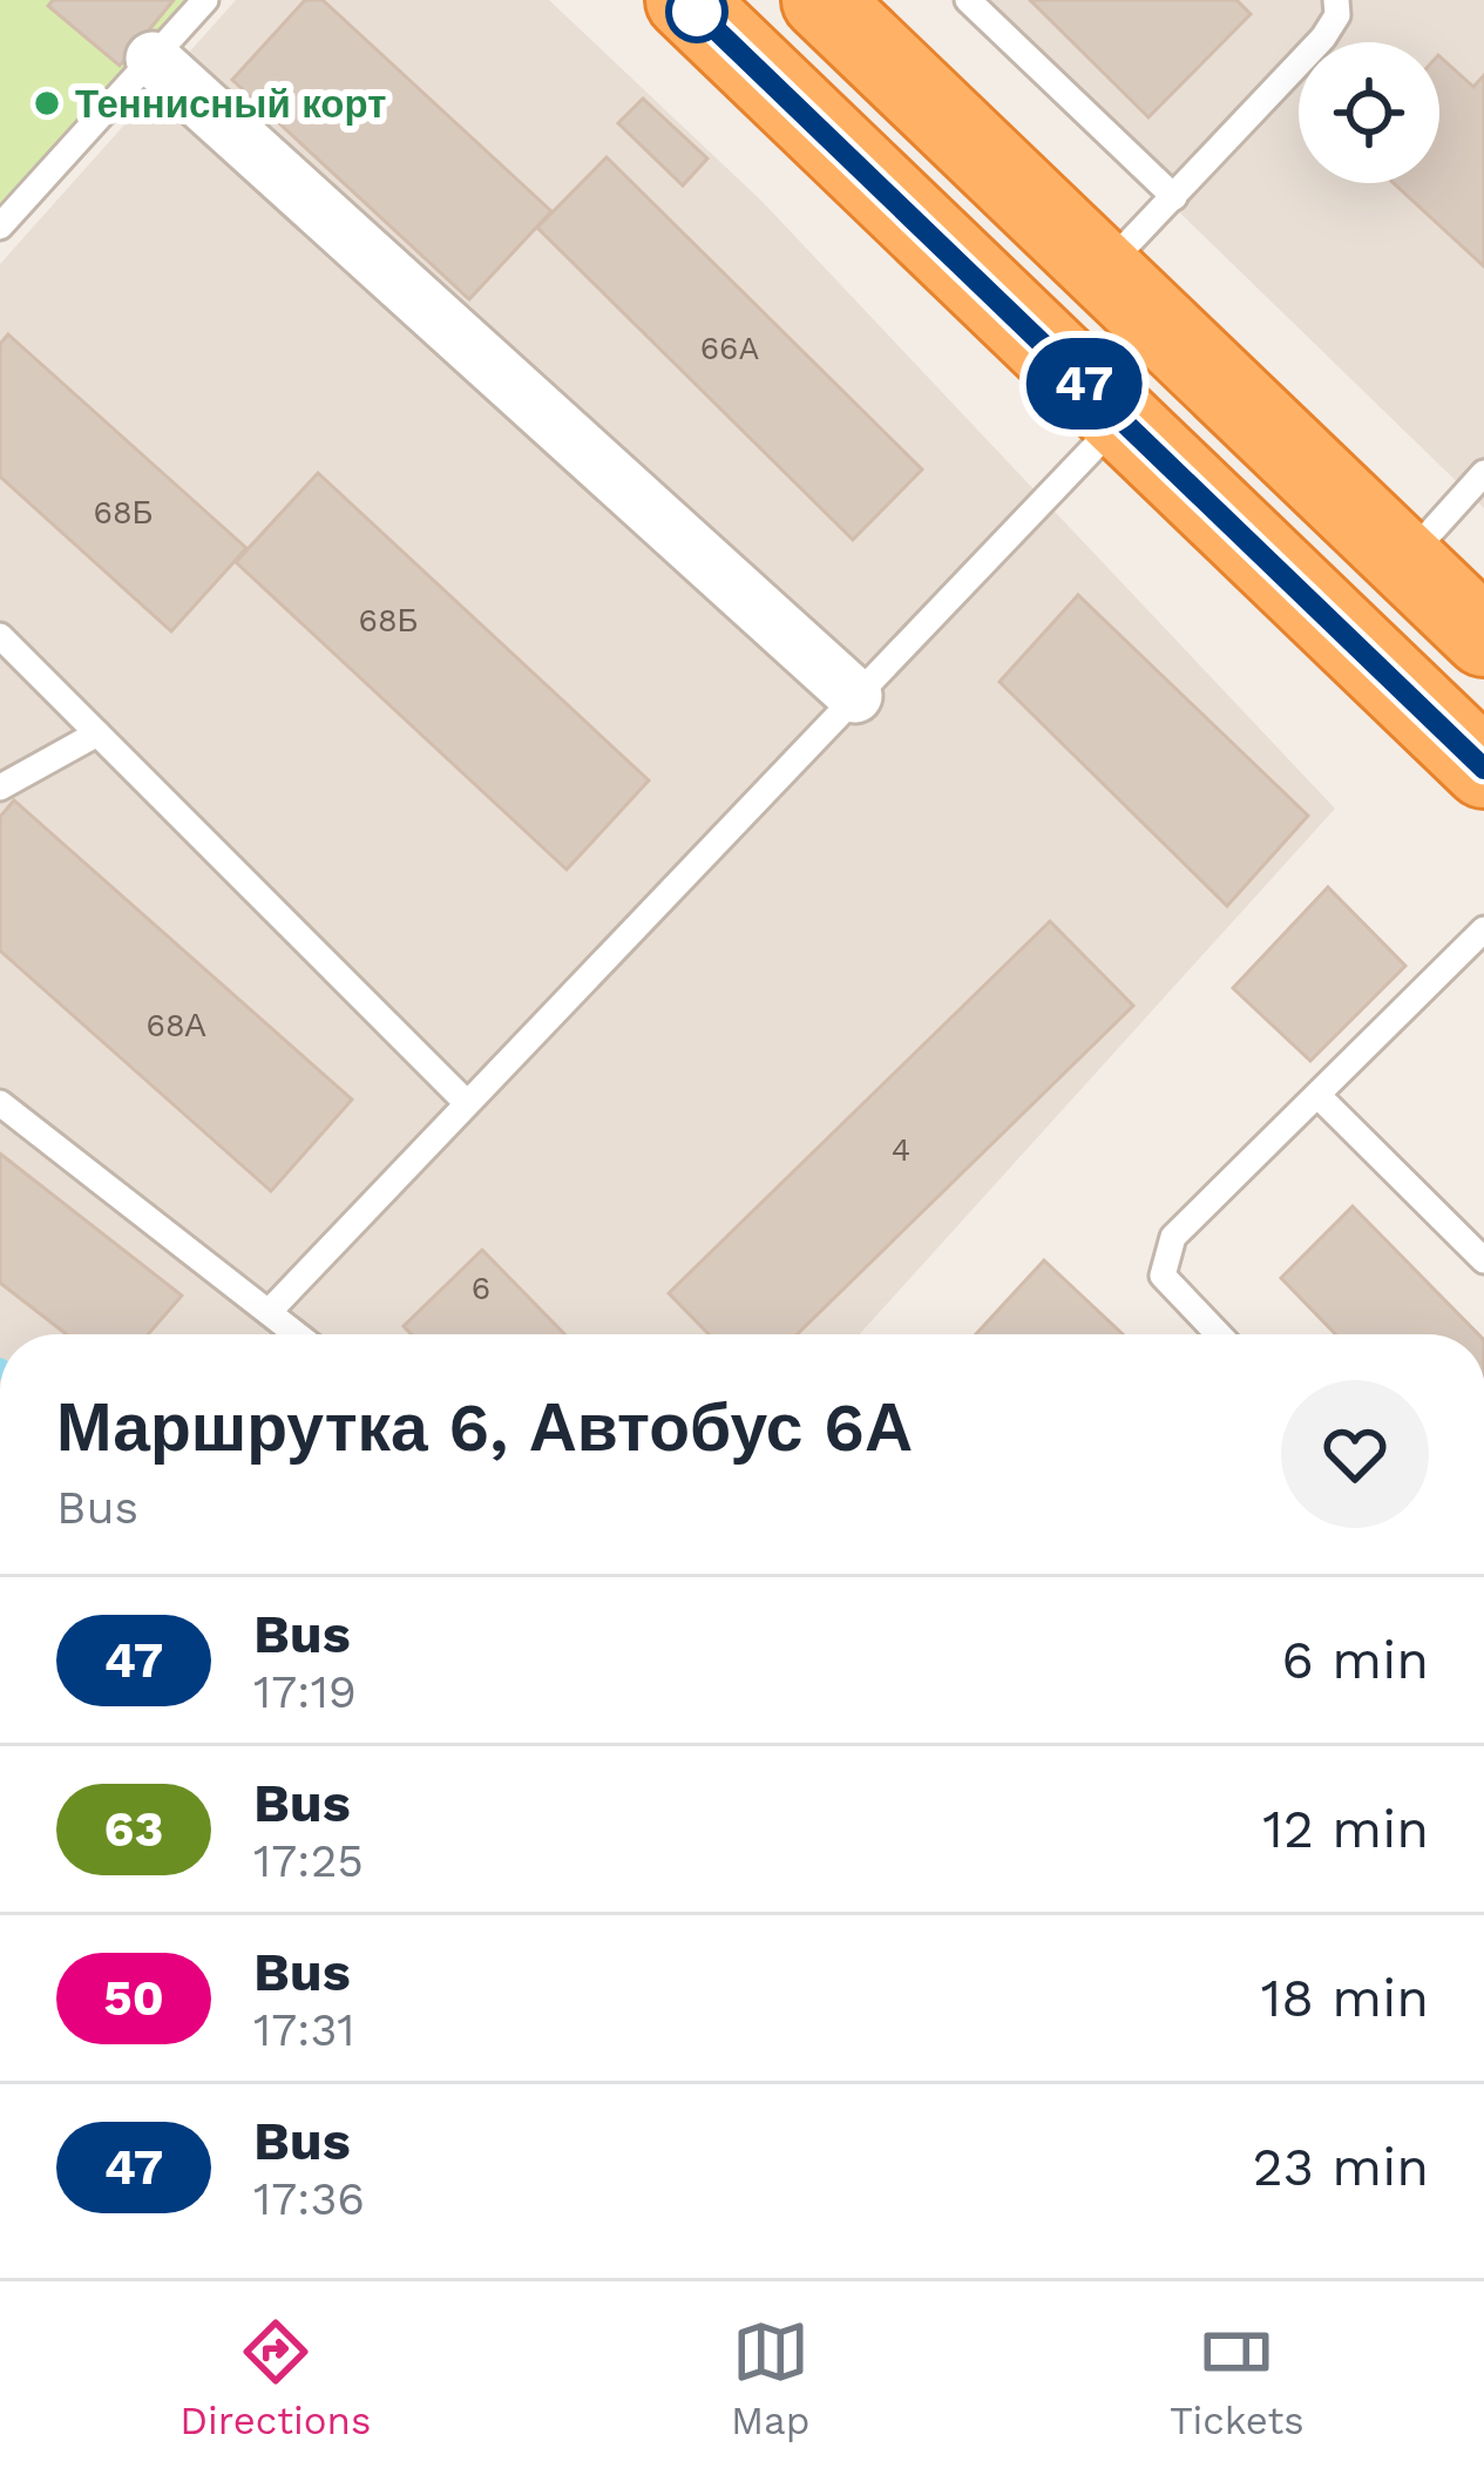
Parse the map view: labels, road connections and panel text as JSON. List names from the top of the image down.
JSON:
{
  "places": ["Теннисный корт"],
  "lines": ["bus line 47"],
  "house_numbers": [
    "66A",
    "68Б",
    "68Б",
    "68А",
    "4",
    "6"
  ],
  "page": {
    "on_map": "47",
    "heading": ["Маршрутка 6, Автобус 6А", "Bus"],
    "list": [
      {
        "mark": "47",
        "name": "Bus",
        "note": "17:19",
        "value": "6 min"
      },
      {
        "mark": "63",
        "name": "Bus",
        "note": "17:25",
        "value": "12 min"
      },
      {
        "mark": "50",
        "name": "Bus",
        "note": "17:31",
        "value": "18 min"
      },
      {
        "mark": "47",
        "name": "Bus",
        "note": "17:36",
        "value": "23 min"
      }
    ],
    "tabs": ["Directions", "Map", "Tickets"]
  }
}
